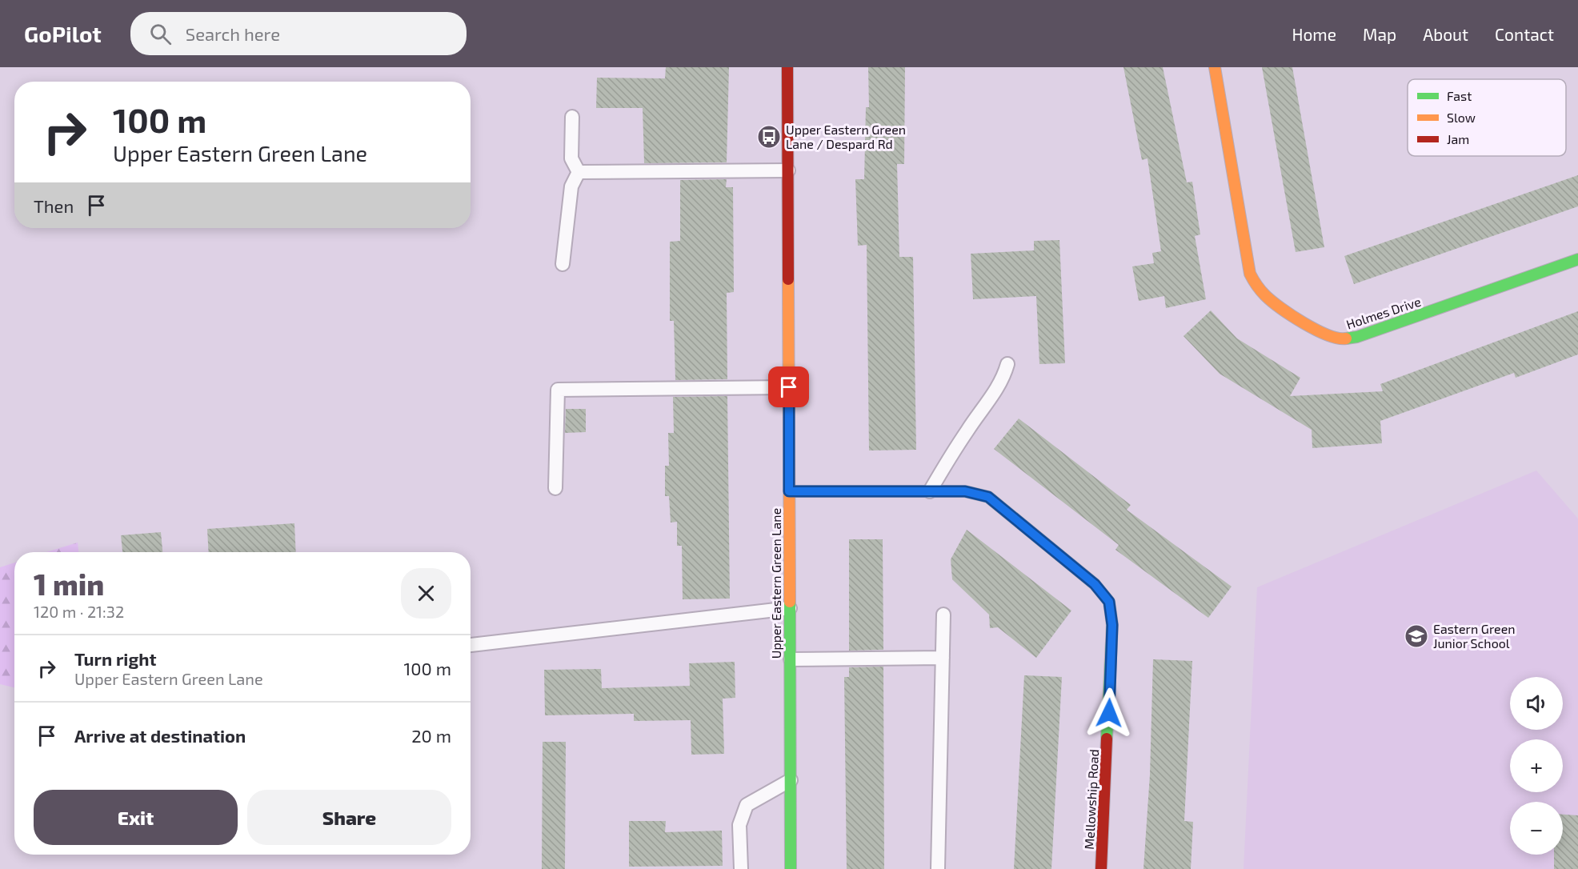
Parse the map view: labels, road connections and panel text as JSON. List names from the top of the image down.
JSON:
{
  "streets": {
    "street": ["Holmes Drive", "Upper Eastern Green Lane", "Mellowship Road"]
  },
  "crossings": [
    ["Upper Eastern Green Lane", "Mellowship Road"]
  ],
  "places": {
    "bus stop": ["Upper Eastern Green Lane / Despard Rd"],
    "school or university": ["Eastern Green Junior School"]
  },
  "legend": ["Fast", "Slow", "Jam"],
  "page": {
    "header": "GoPilot",
    "search": "Search here",
    "nav": [
      "Home",
      "Map",
      "About",
      "Contact"
    ],
    "turn": ["100 m", "Upper Eastern Green Lane"],
    "then": "Then",
    "heading": ["1 min", "120 m · 21:32"],
    "list": [
      {
        "name": "Turn right",
        "note": "Upper Eastern Green Lane",
        "value": "100 m"
      },
      {
        "name": "Arrive at destination",
        "value": "20 m"
      }
    ],
    "map_buttons": ["+", "−"],
    "buttons": ["Exit", "Share"]
  }
}
